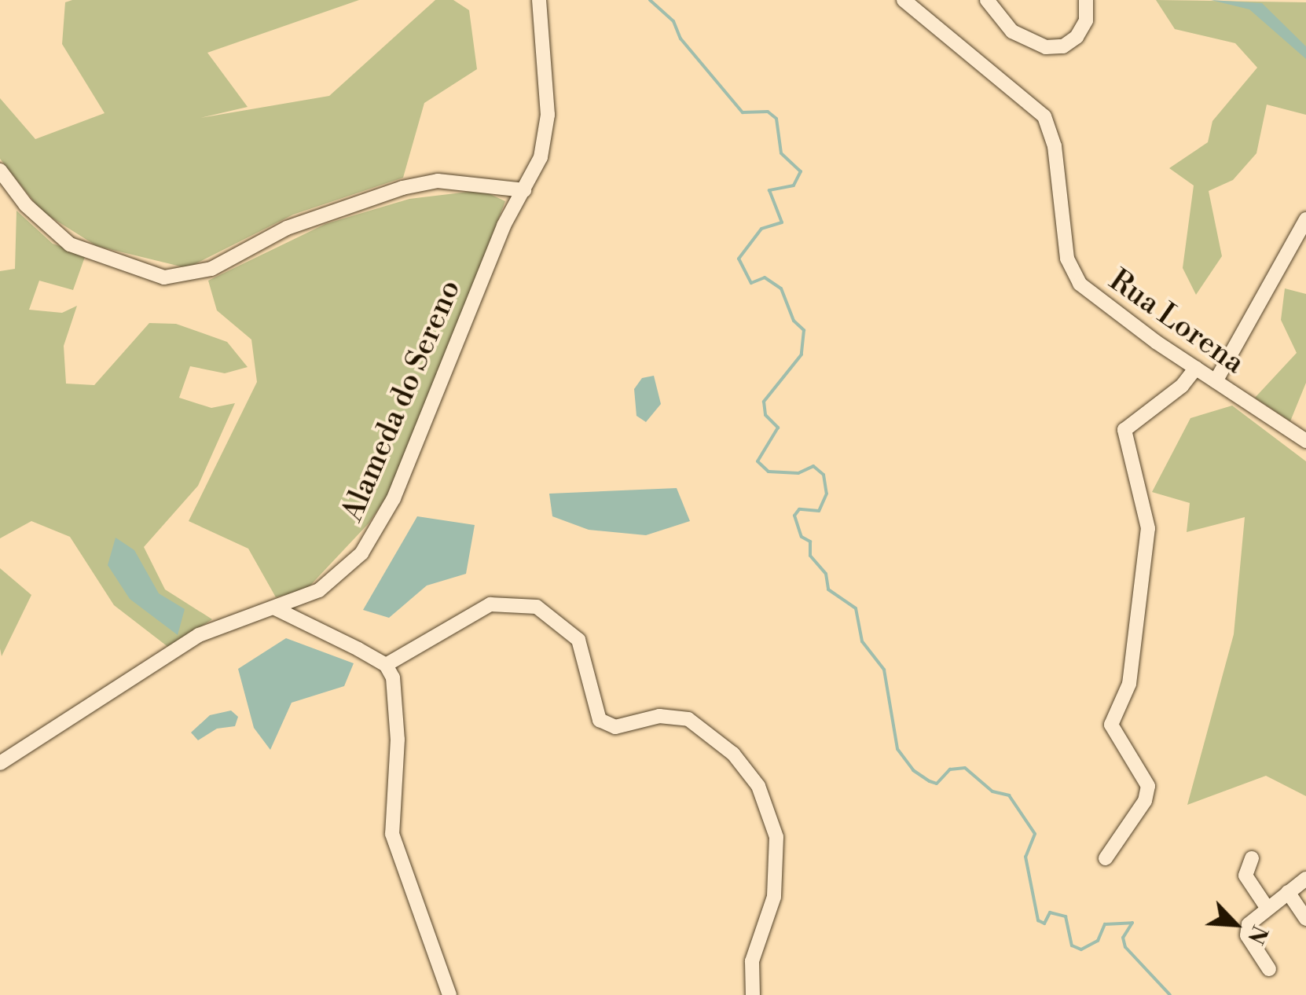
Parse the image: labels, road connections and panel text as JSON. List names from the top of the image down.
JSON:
{
  "streets": {
    "street": ["Rua Lorena", "Alameda do Sereno"]
  },
  "north": "bottom right"
}
